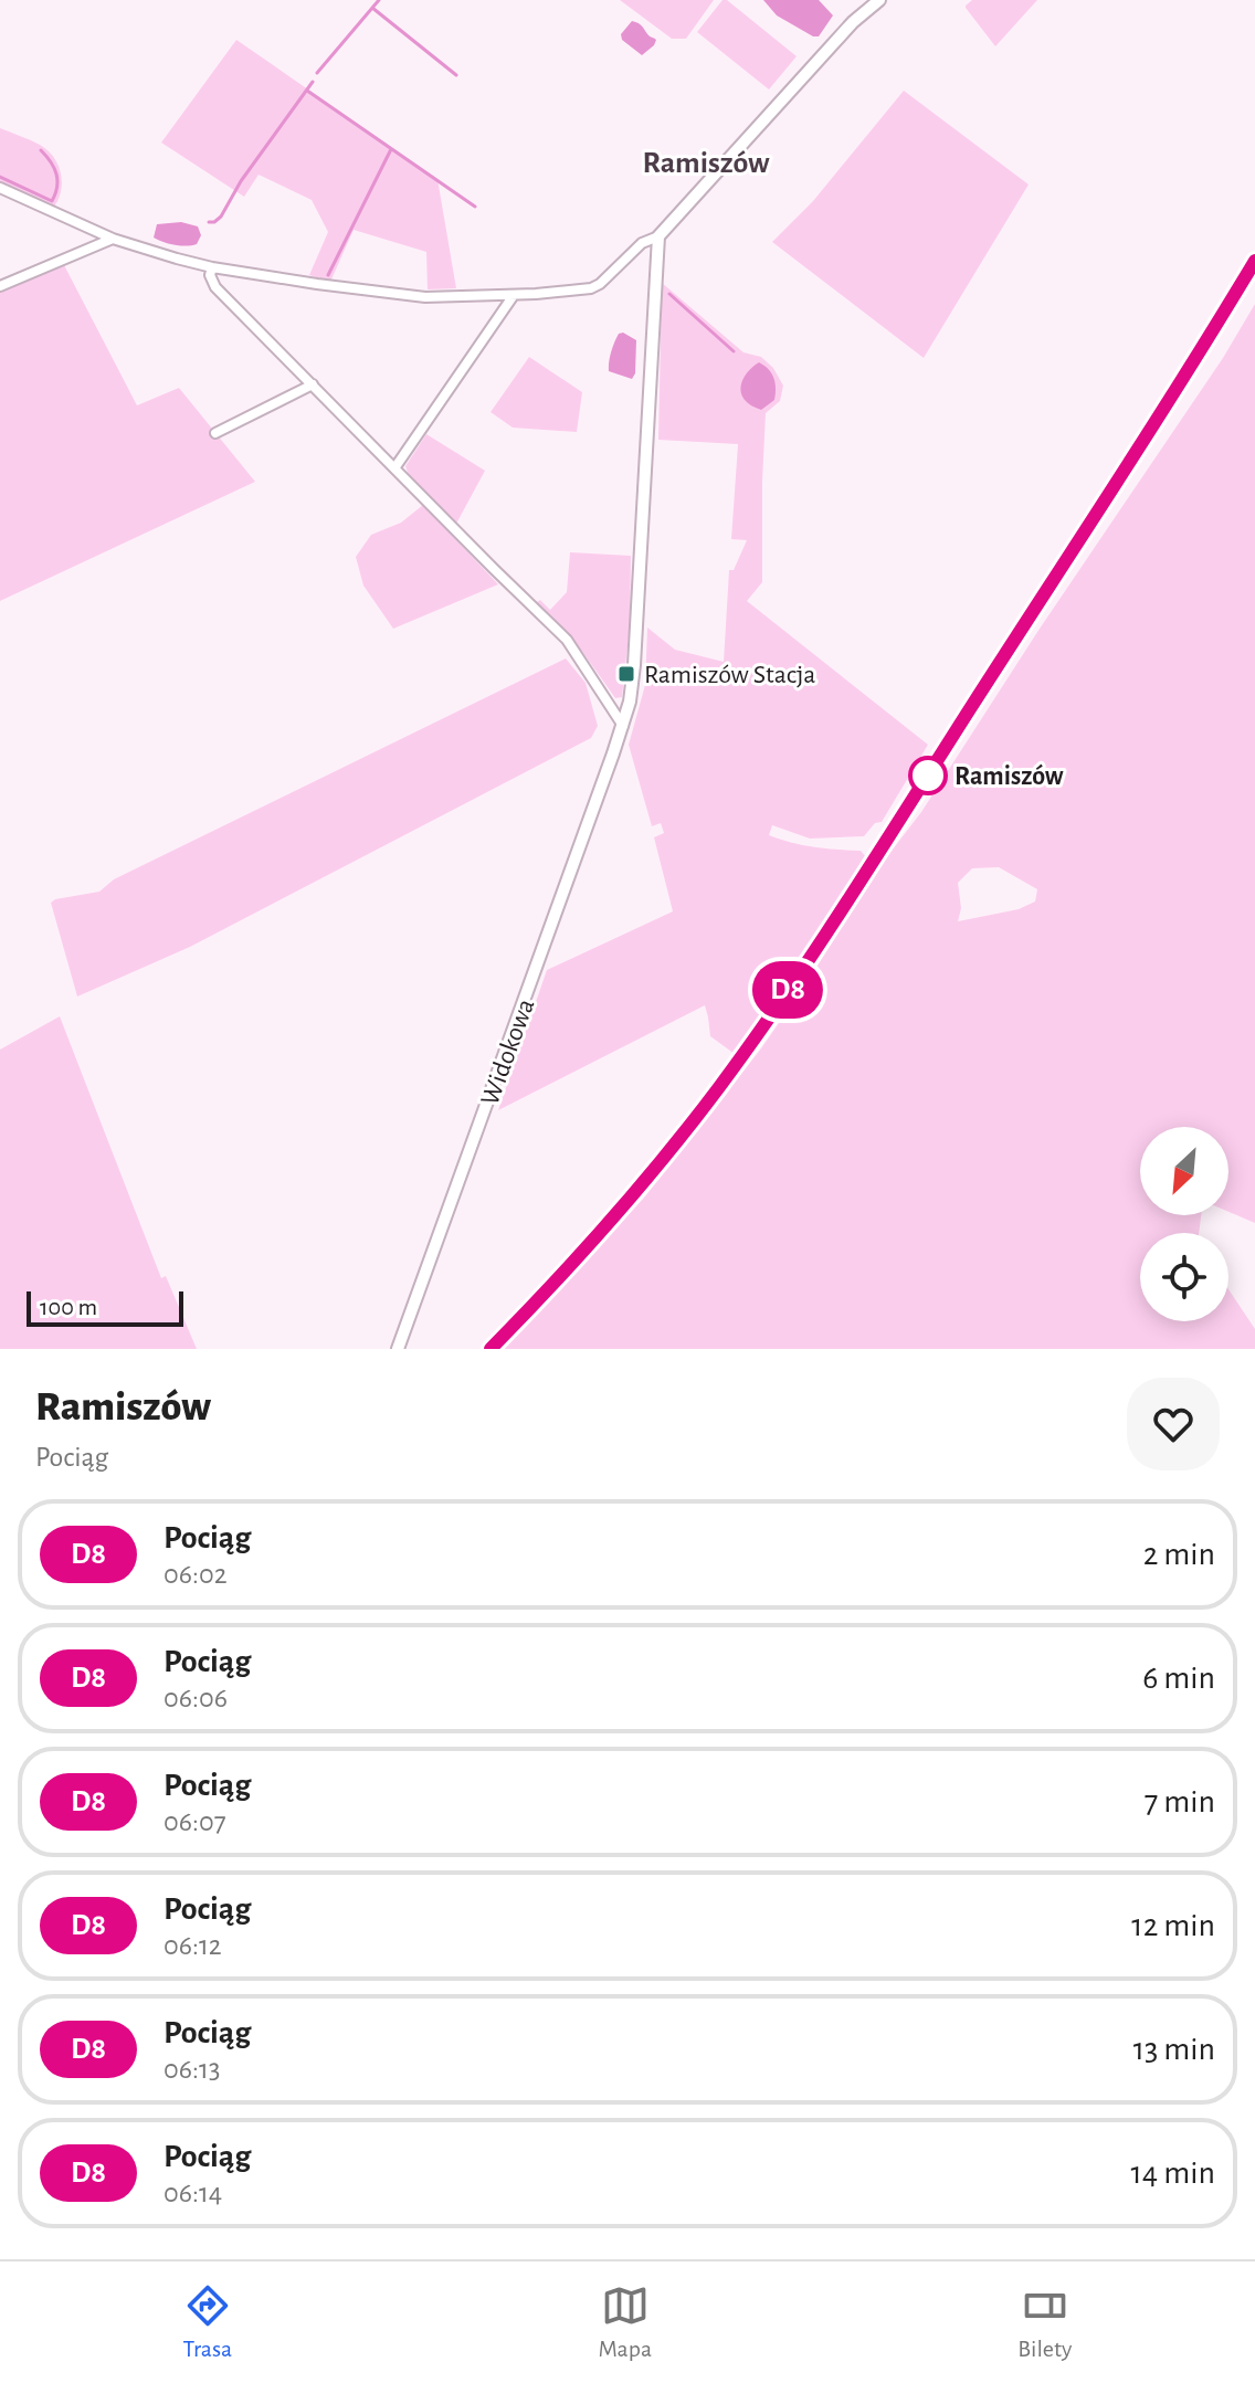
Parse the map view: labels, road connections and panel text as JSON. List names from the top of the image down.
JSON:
{
  "streets": {
    "street": ["Widokowa"]
  },
  "districts": ["Ramiszów"],
  "places": {
    "transit": ["Ramiszów Stacja"],
    "other": ["Ramiszów"]
  },
  "scale_bar": "100 m",
  "north": "bottom left",
  "page": {
    "on_map": "D8",
    "scale": "100 m",
    "heading": ["Ramiszów", "Pociąg"],
    "list": [
      {
        "mark": "D8",
        "name": "Pociąg",
        "note": "06:02",
        "value": "2 min"
      },
      {
        "mark": "D8",
        "name": "Pociąg",
        "note": "06:06",
        "value": "6 min"
      },
      {
        "mark": "D8",
        "name": "Pociąg",
        "note": "06:07",
        "value": "7 min"
      },
      {
        "mark": "D8",
        "name": "Pociąg",
        "note": "06:12",
        "value": "12 min"
      },
      {
        "mark": "D8",
        "name": "Pociąg",
        "note": "06:13",
        "value": "13 min"
      },
      {
        "mark": "D8",
        "name": "Pociąg",
        "note": "06:14",
        "value": "14 min"
      }
    ],
    "tabs": ["Trasa", "Mapa", "Bilety"]
  }
}
